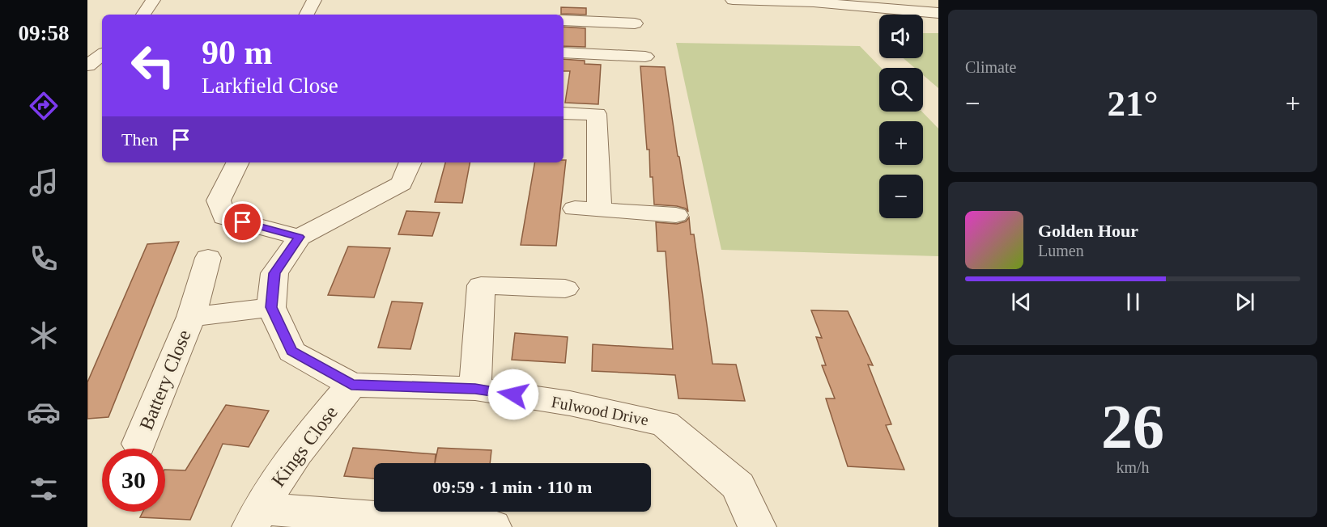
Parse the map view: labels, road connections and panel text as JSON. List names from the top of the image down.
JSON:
{
  "streets": {
    "street": ["Battery Close", "Fulwood Drive", "Kings Close"]
  },
  "crossings": [
    ["Battery Close", "Fulwood Drive"],
    ["Fulwood Drive", "Kings Close"]
  ],
  "page": {
    "tabs": "09:58",
    "tile": [
      "Climate",
      ["26", "km/h"]
    ],
    "map_buttons": ["+", "−"],
    "turn": ["90 m", "Larkfield Close"],
    "heat": ["−", "21°", "+"],
    "then": "Then",
    "song": ["Golden Hour", "Lumen"],
    "limit": "30",
    "trip": "09:59 · 1 min · 110 m"
  }
}
